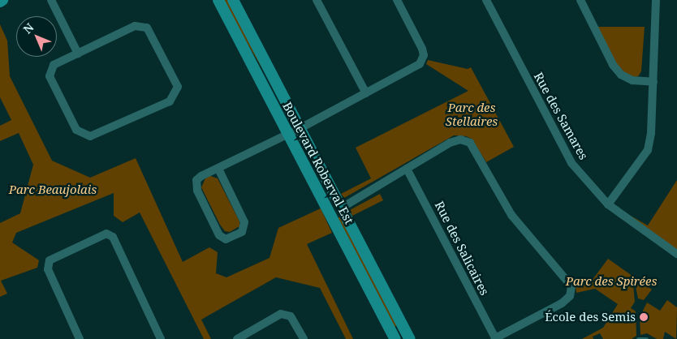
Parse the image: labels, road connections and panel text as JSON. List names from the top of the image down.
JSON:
{
  "streets": {
    "street": ["Rue des Samares", "Boulevard Roberval Est", "Rue des Salicaires"]
  },
  "parks": ["Parc des Stellaires", "Parc Beaujolais", "Parc des Spirées"],
  "places": ["École des Semis"],
  "north": "top left"
}
